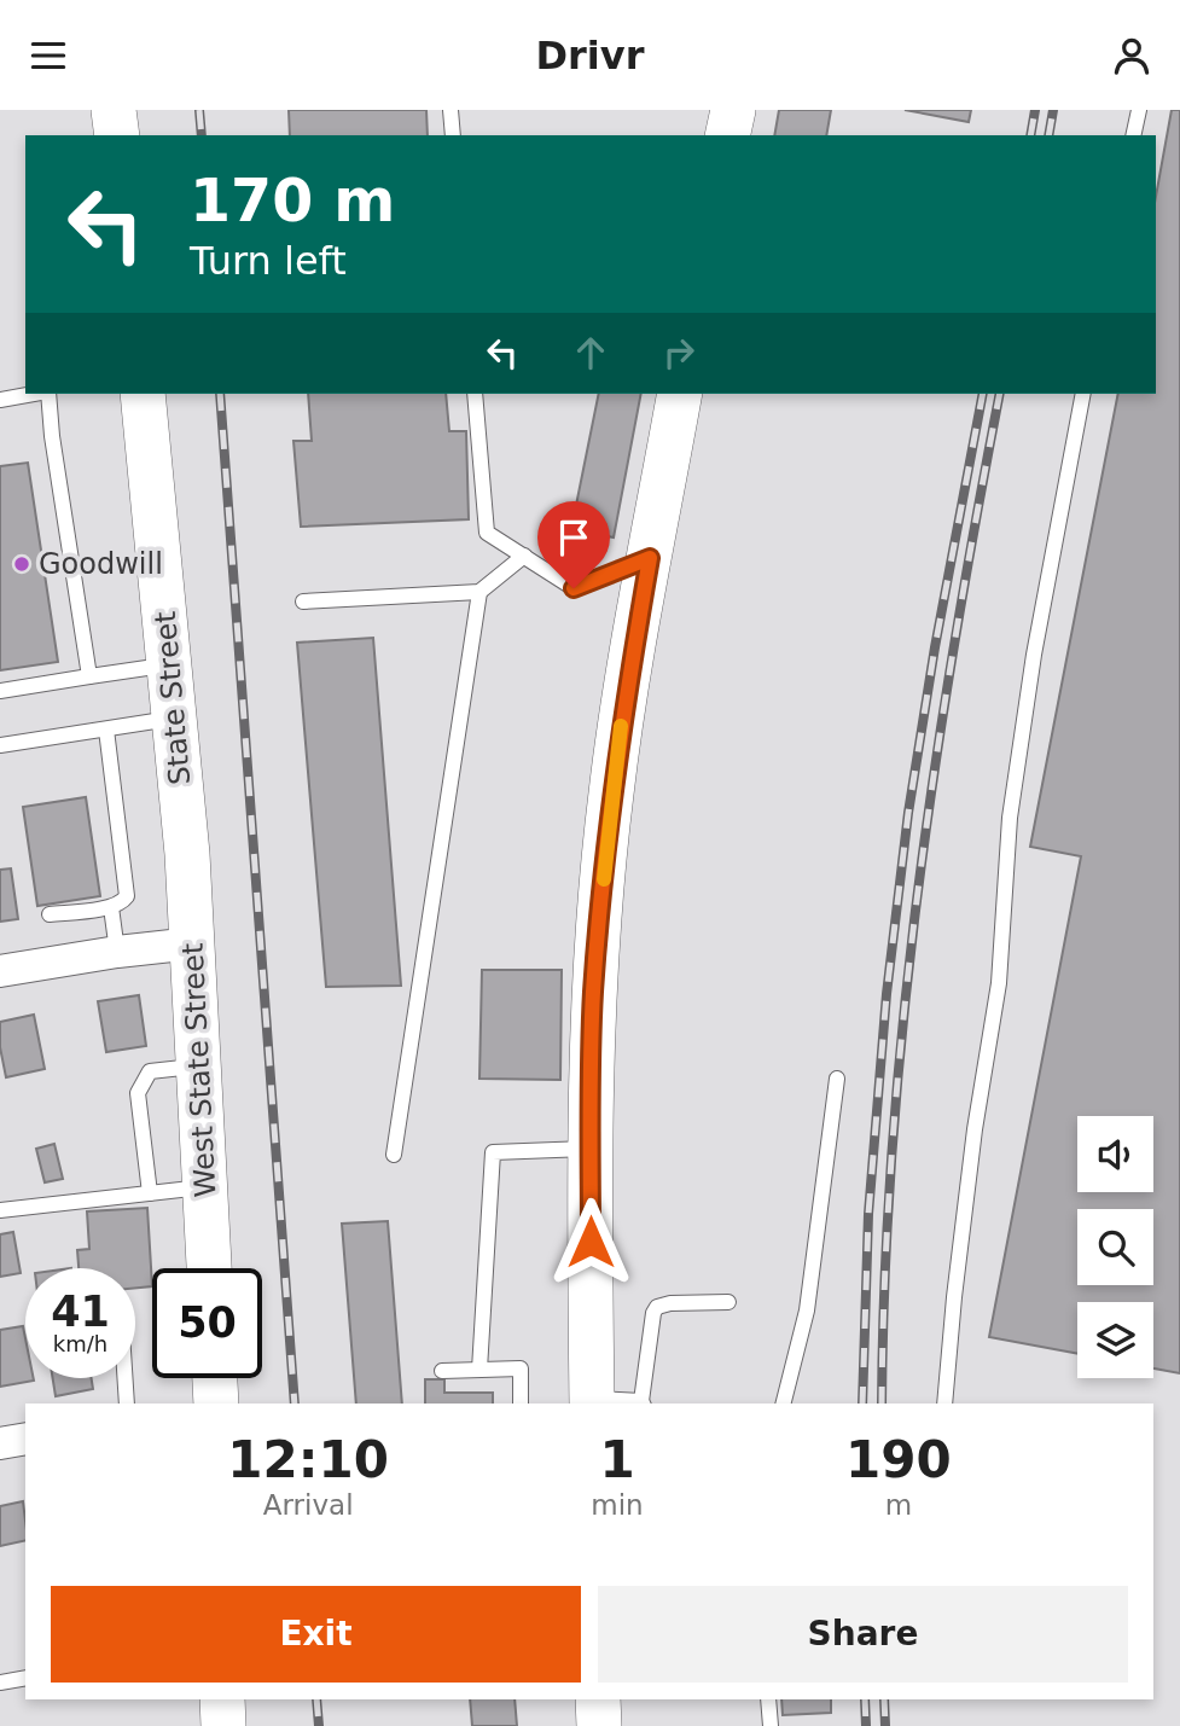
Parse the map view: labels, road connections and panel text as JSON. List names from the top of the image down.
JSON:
{
  "streets": {
    "main road": ["State Street", "West State Street"]
  },
  "crossings": [
    ["State Street", "West State Street"]
  ],
  "places": ["Goodwill"],
  "page": {
    "header": "Drivr",
    "turn": ["170 m", "Turn left"],
    "speed": "41 km/h",
    "limit": "50",
    "eta": [
      "12:10",
      "Arrival",
      "1",
      "min",
      "190",
      "m"
    ],
    "buttons": ["Exit", "Share"]
  }
}
